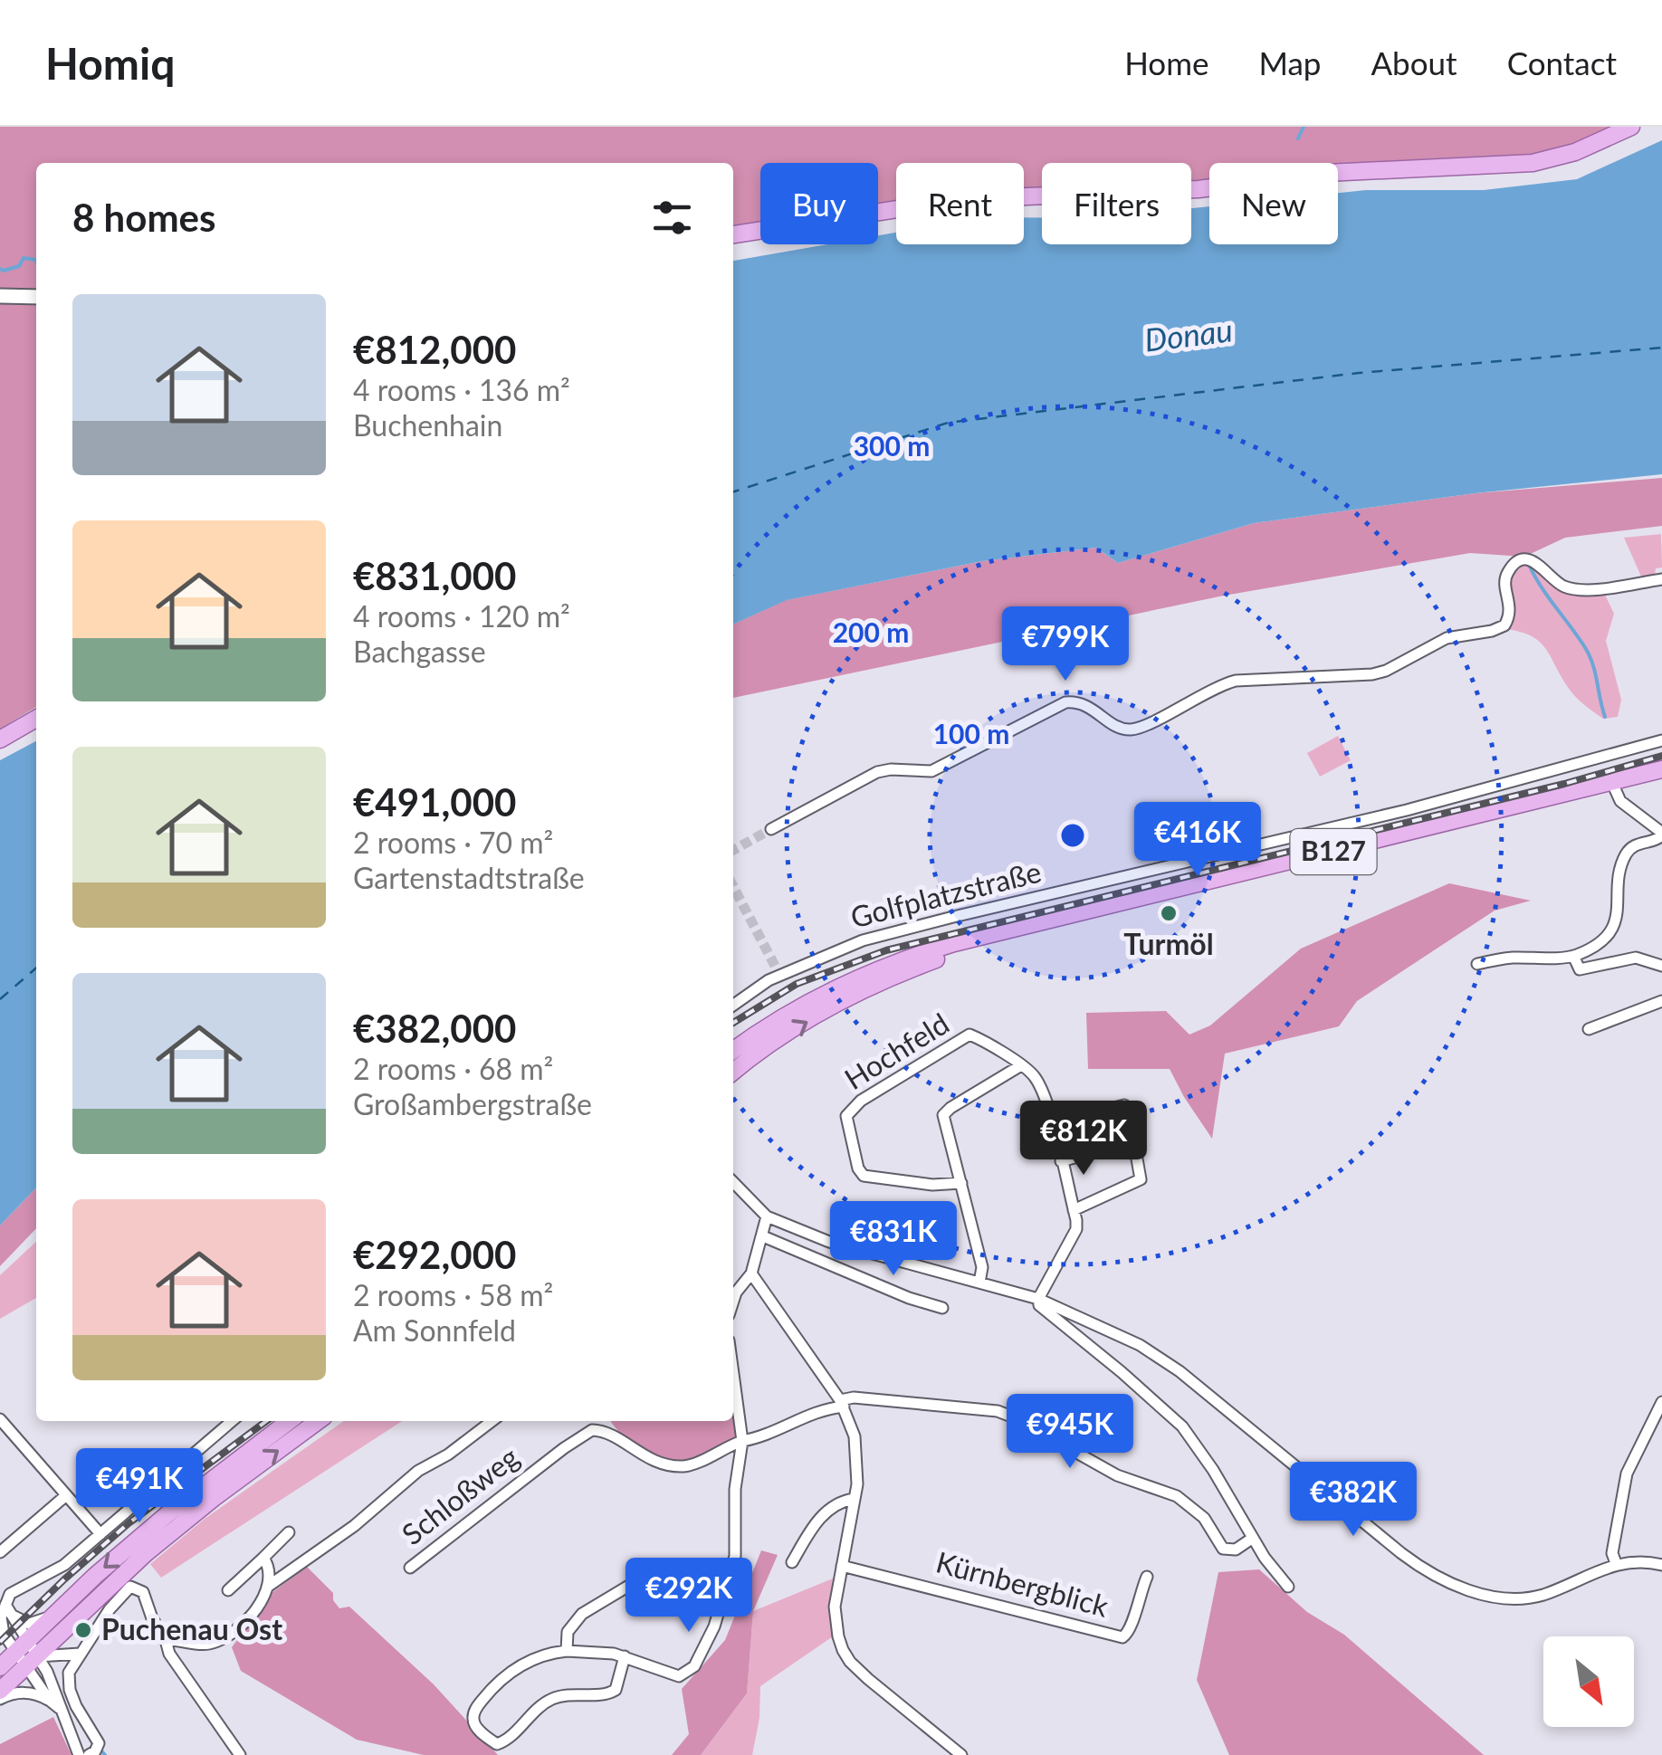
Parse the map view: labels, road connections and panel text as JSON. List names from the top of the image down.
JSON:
{
  "streets": {
    "main road": ["B127"],
    "street": [
      "Golfplatzstraße",
      "Hochfeld",
      "Schloßweg",
      "Kürnbergblick"
    ]
  },
  "water": ["Donau"],
  "places": ["Turmöl", "Puchenau Ost"],
  "north": "bottom right",
  "page": {
    "header": "Homiq",
    "nav": [
      "Home",
      "Map",
      "About",
      "Contact"
    ],
    "chip": [
      "Buy",
      "Rent",
      "Filters",
      "New"
    ],
    "heading": "8 homes",
    "list": [
      {
        "name": "€812,000",
        "note": "4 rooms · 136 m² · Buchenhain"
      },
      {
        "name": "€831,000",
        "note": "4 rooms · 120 m² · Bachgasse"
      },
      {
        "name": "€491,000",
        "note": "2 rooms · 70 m² · Gartenstadtstraße"
      },
      {
        "name": "€382,000",
        "note": "2 rooms · 68 m² · Großambergstraße"
      },
      {
        "name": "€292,000",
        "note": "2 rooms · 58 m² · Am Sonnfeld"
      }
    ],
    "price": [
      "€799K",
      "€416K",
      "€812K",
      "€831K",
      "€945K",
      "€491K",
      "€382K",
      "€292K"
    ]
  },
  "rings": ["300 m", "200 m", "100 m"]
}
